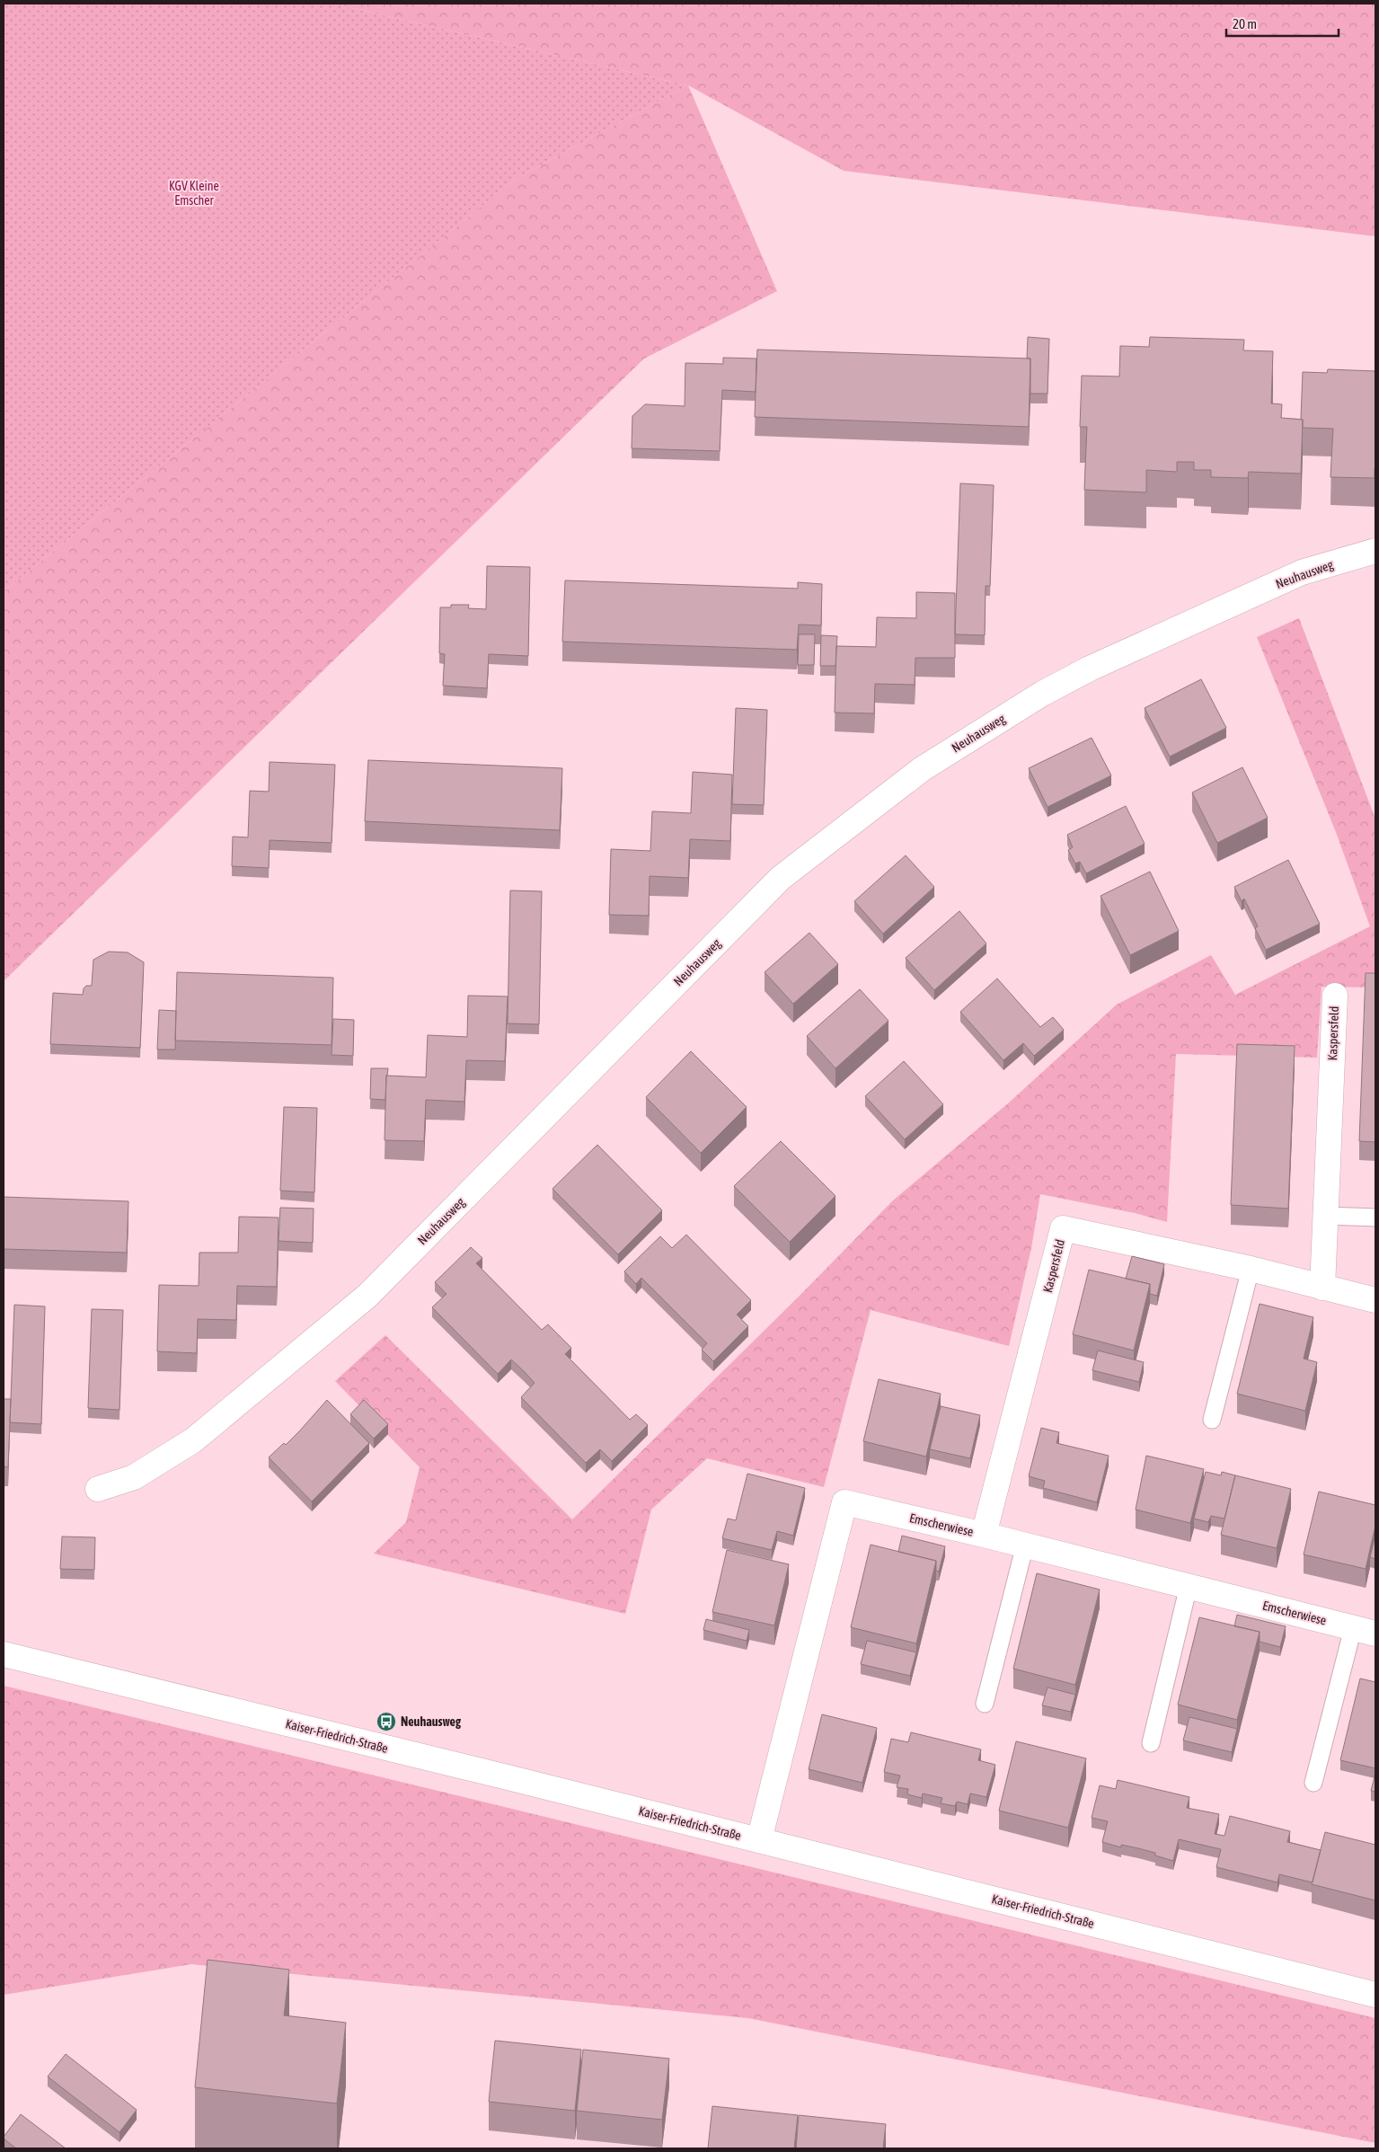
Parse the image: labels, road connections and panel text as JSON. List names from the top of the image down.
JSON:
{
  "streets": {
    "street": [
      "Neuhausweg",
      "Kaspersfeld",
      "Emscherwiese",
      "Kaiser-Friedrich-Straße"
    ]
  },
  "crossings": [
    ["Kaspersfeld", "Emscherwiese"],
    ["Emscherwiese", "Kaiser-Friedrich-Straße"]
  ],
  "parks": ["KGV Kleine Emscher"],
  "places": {
    "bus stop": ["Neuhausweg"]
  },
  "scale_bar": "20 m"
}
